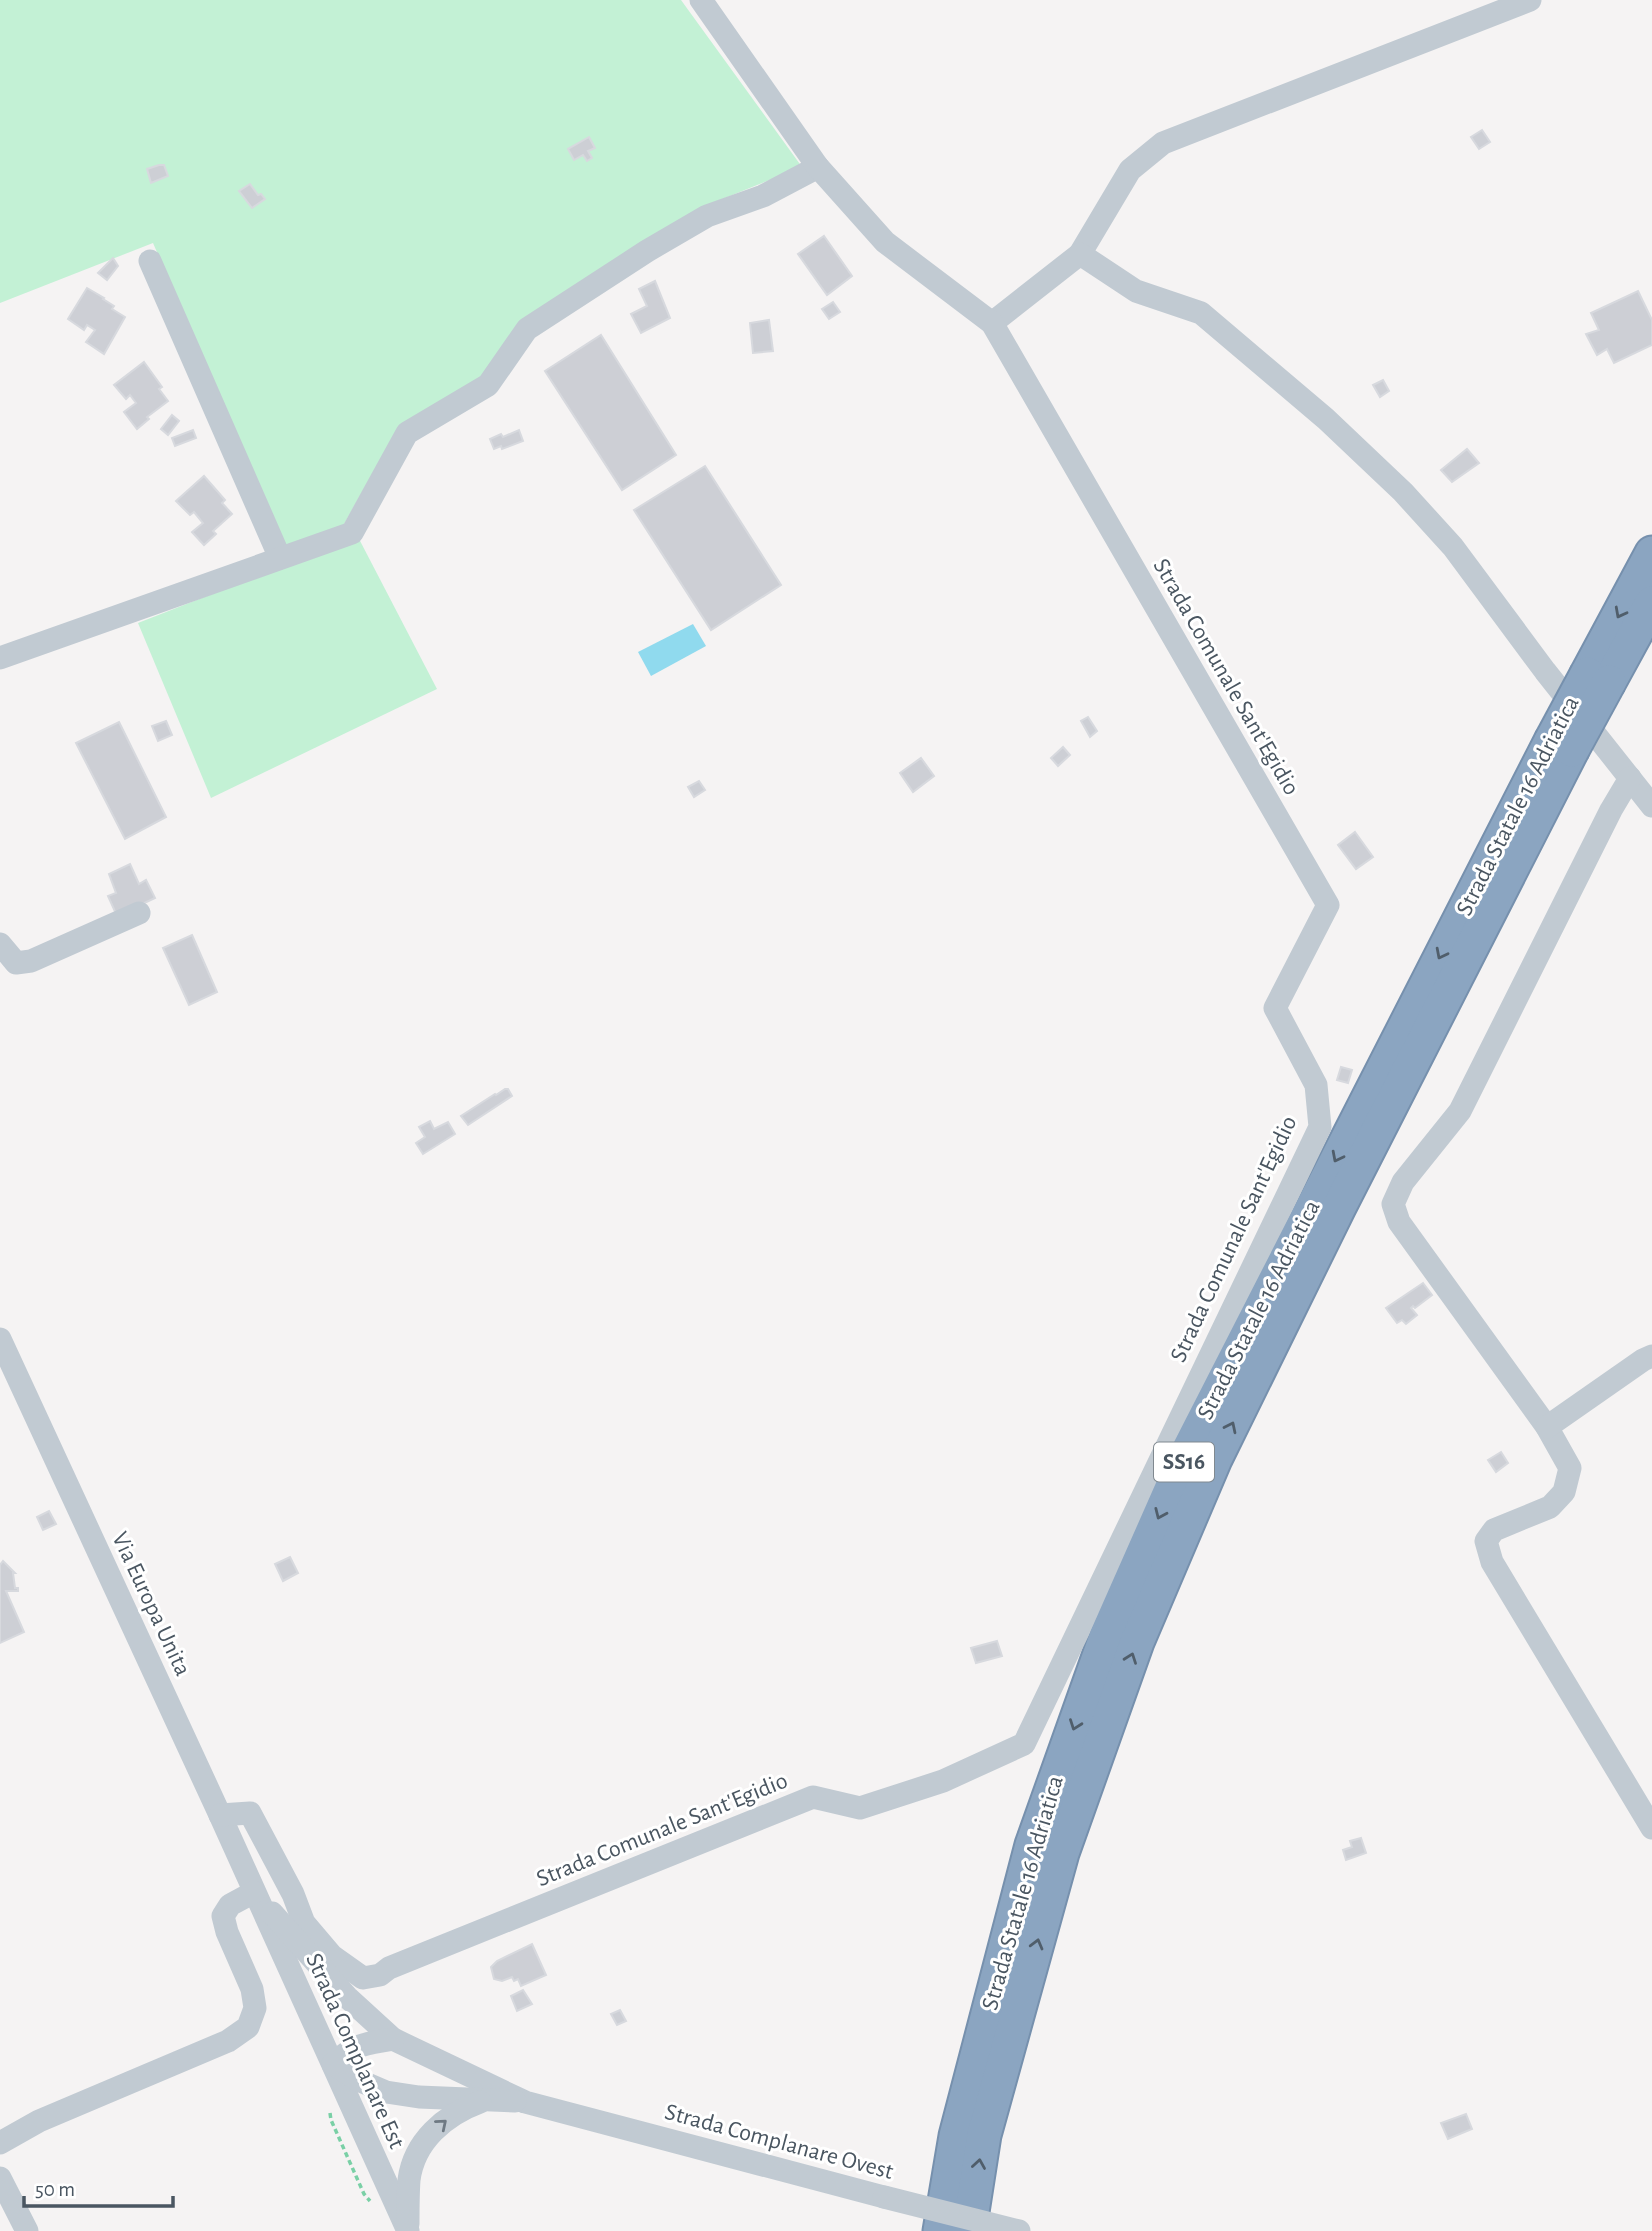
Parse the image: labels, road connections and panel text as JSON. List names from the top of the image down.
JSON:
{
  "streets": {
    "highway": ["Strada Statale 16 Adriatica", "SS16"],
    "street": [
      "Strada Comunale Sant'Egidio",
      "Via Europa Unita",
      "Strada Complanare Est",
      "Strada Complanare Ovest"
    ]
  },
  "crossings": [
    ["Strada Comunale Sant'Egidio", "Via Europa Unita"],
    ["Via Europa Unita", "Strada Complanare Est"],
    ["Via Europa Unita", "Strada Complanare Ovest"],
    ["Strada Complanare Est", "Strada Complanare Ovest"]
  ],
  "scale_bar": "50 m"
}
